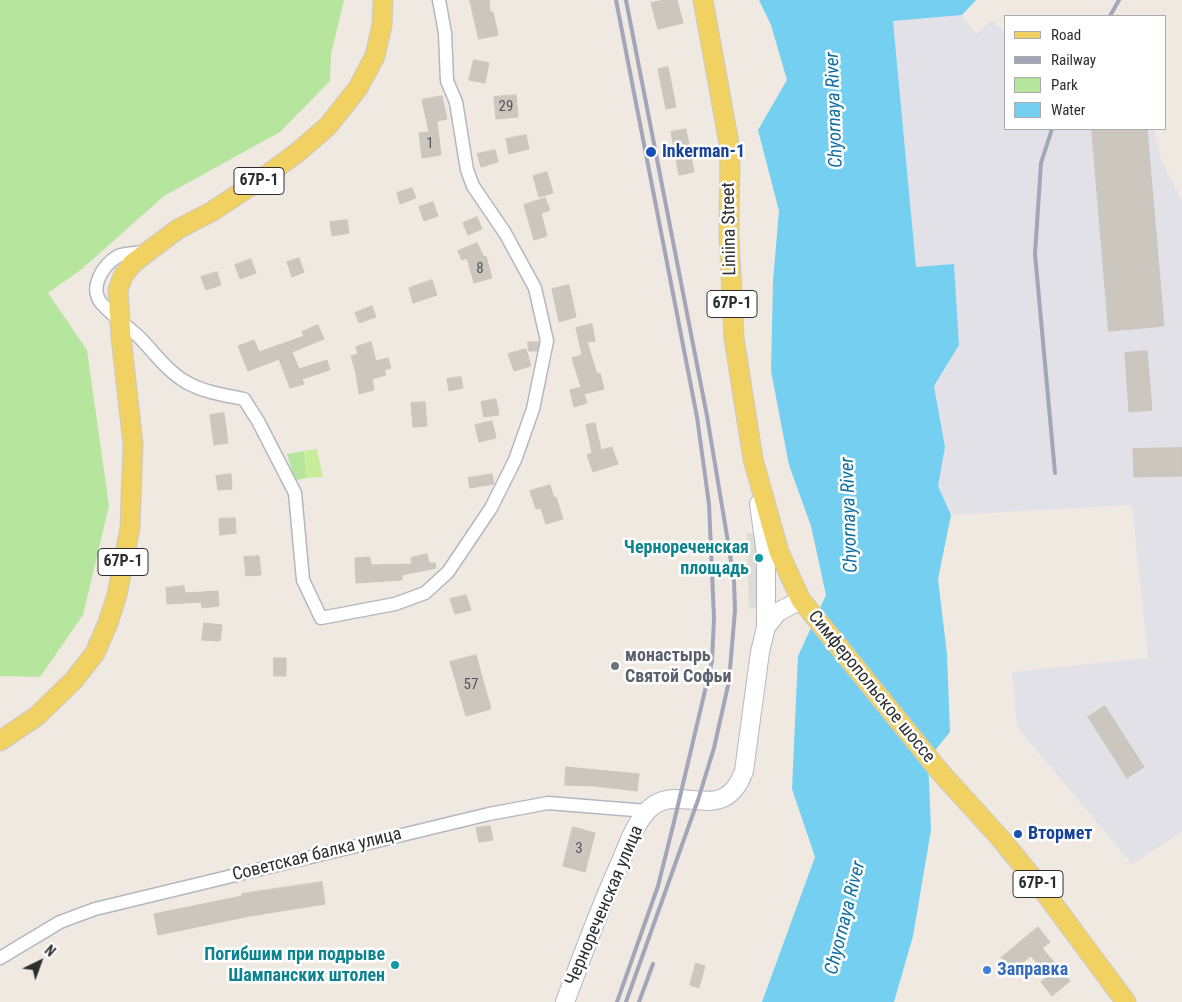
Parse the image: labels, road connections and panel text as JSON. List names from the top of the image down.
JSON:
{
  "streets": {
    "main road": [
      "67Р-1",
      "Liniina Street",
      "Симферопольское шоссе",
      "Чернореченская улица"
    ],
    "street": ["Советская балка улица"]
  },
  "crossings": [
    ["Liniina Street", "Симферопольское шоссе"],
    ["Советская балка улица", "Чернореченская улица"]
  ],
  "water": ["Chyornaya River"],
  "places": [
    "Inkerman-1",
    "Чернореченская площадь",
    "монастырь Святой Софьи",
    "Втормет",
    "Погибшим при подрыве Шампанских штолен",
    "Заправка"
  ],
  "house_numbers": [
    "29",
    "1",
    "8",
    "57",
    "3"
  ],
  "legend": [
    "Road",
    "Railway",
    "Park",
    "Water"
  ],
  "north": "top right"
}
